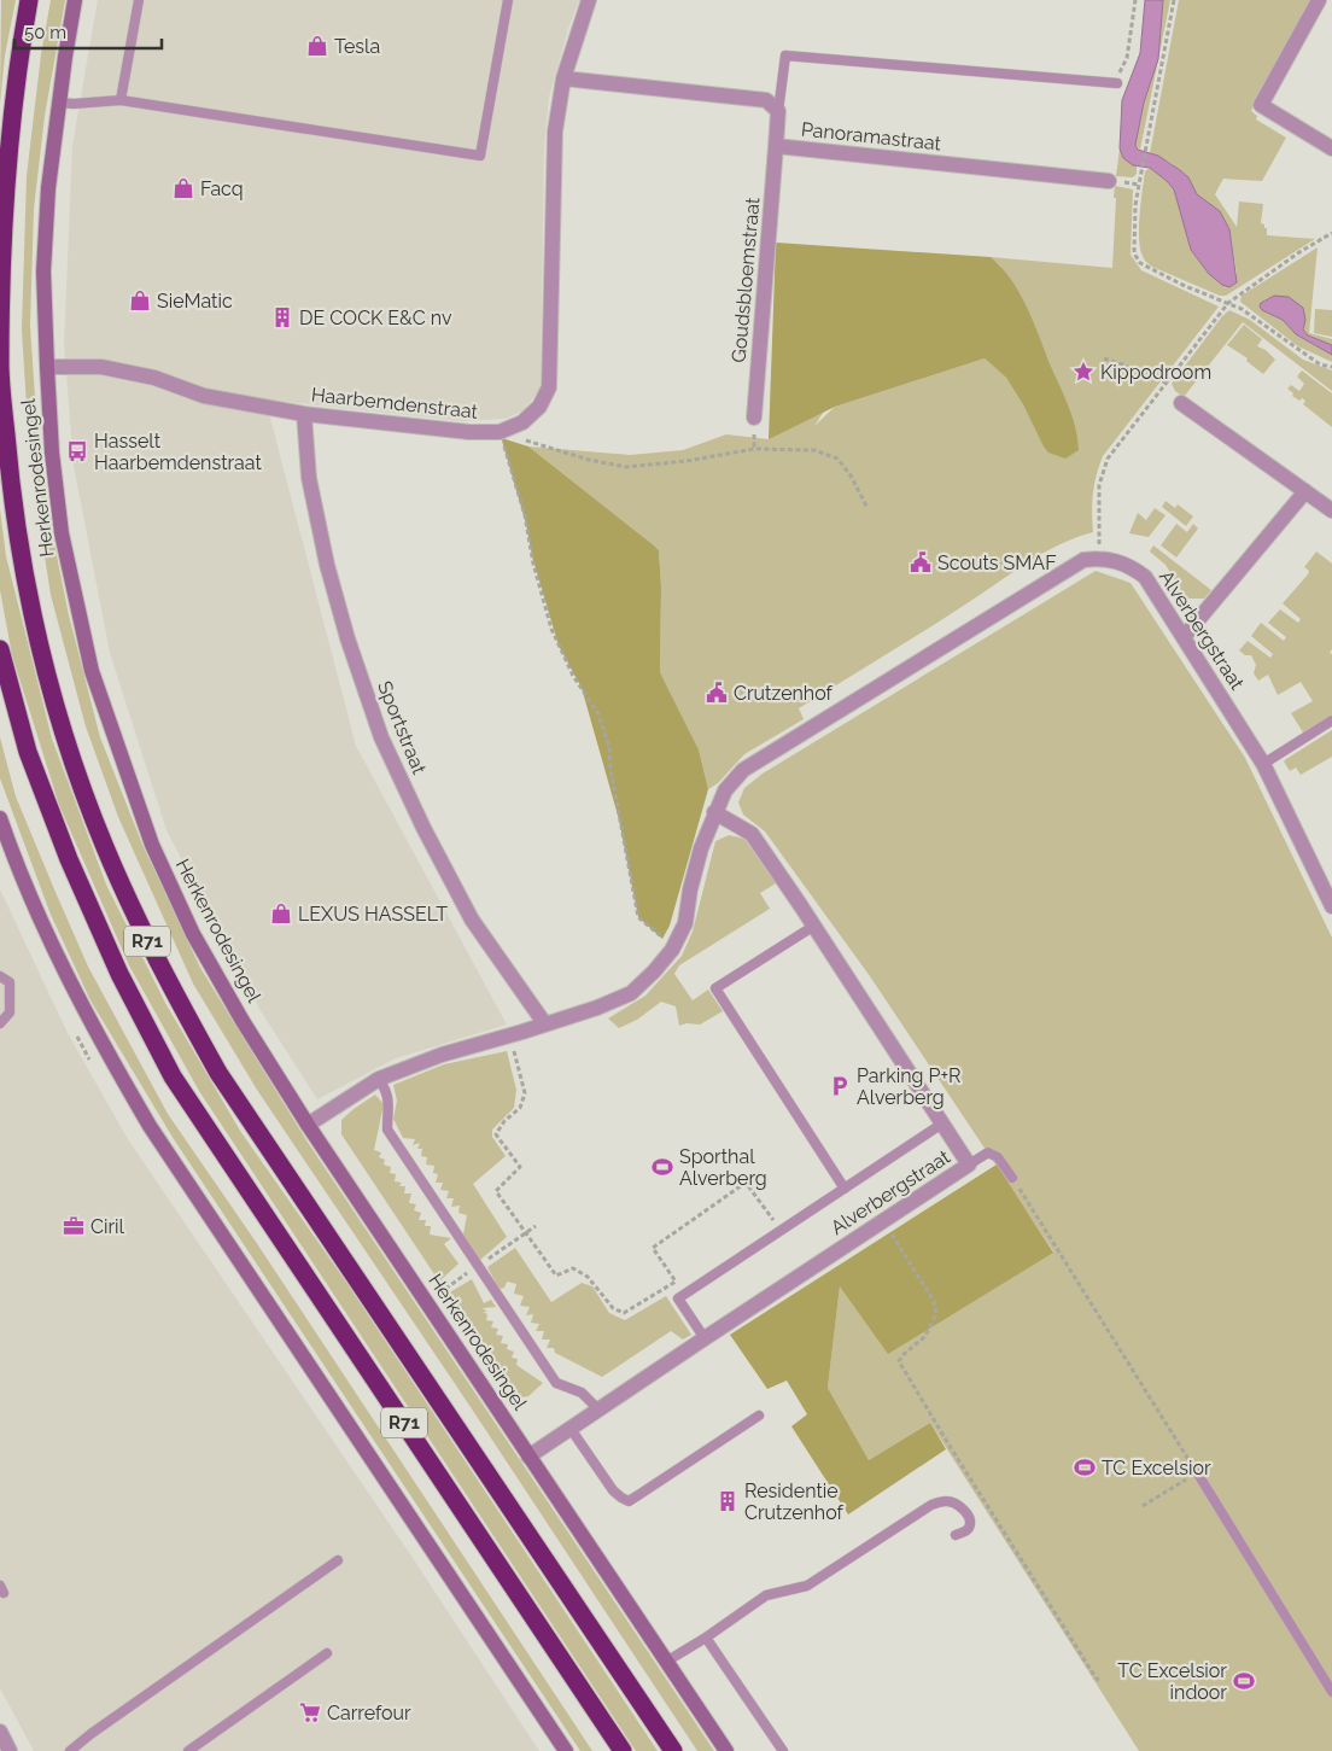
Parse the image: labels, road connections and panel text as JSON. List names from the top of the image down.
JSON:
{
  "streets": {
    "highway": ["Herkenrodesingel", "R71"],
    "street": [
      "Panoramastraat",
      "Goudsbloemstraat",
      "Haarbemdenstraat",
      "Alverbergstraat",
      "Sportstraat"
    ]
  },
  "crossings": [
    ["Panoramastraat", "Goudsbloemstraat"],
    ["Panoramastraat", "Haarbemdenstraat"],
    ["Haarbemdenstraat", "Herkenrodesingel"],
    ["Haarbemdenstraat", "Sportstraat"],
    ["Herkenrodesingel", "Alverbergstraat"]
  ],
  "places": {
    "shop": [
      "Tesla",
      "Facq",
      "SieMatic",
      "LEXUS HASSELT"
    ],
    "building": ["DE COCK E&C nv", "Residentie Crutzenhof"],
    "place": ["Kippodroom"],
    "bus stop": ["Hasselt Haarbemdenstraat"],
    "public building": ["Scouts SMAF", "Crutzenhof"],
    "parking": ["Parking P+R Alverberg"],
    "sports": ["Sporthal Alverberg", "TC Excelsior", "TC Excelsior indoor"],
    "office": ["Ciril"],
    "supermarket": ["Carrefour"]
  },
  "scale_bar": "50 m"
}
